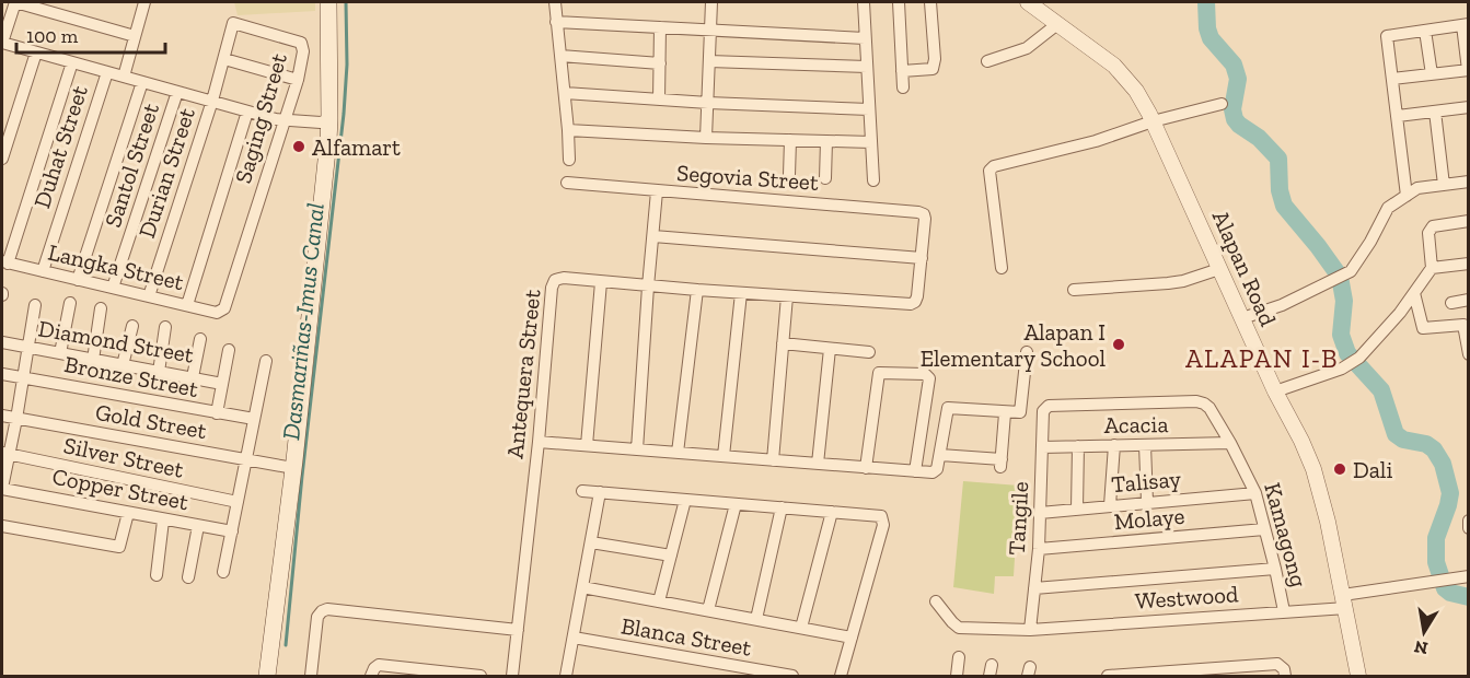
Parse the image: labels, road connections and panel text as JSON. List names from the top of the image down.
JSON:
{
  "streets": {
    "street": [
      "Saging Street",
      "Duhat Street",
      "Santol Street",
      "Durian Street",
      "Segovia Street",
      "Langka Street",
      "Alapan Road",
      "Diamond Street",
      "Antequera Street",
      "Bronze Street",
      "Gold Street",
      "Acacia",
      "Silver Street",
      "Talisay",
      "Copper Street",
      "Tangile",
      "Molaye",
      "Kamagong",
      "Westwood",
      "Blanca Street"
    ]
  },
  "crossings": [
    ["Saging Street", "Durian Street"],
    ["Saging Street", "Langka Street"],
    ["Duhat Street", "Langka Street"],
    ["Santol Street", "Langka Street"],
    ["Durian Street", "Langka Street"],
    ["Segovia Street", "Antequera Street"],
    ["Alapan Road", "Westwood"],
    ["Acacia", "Tangile"],
    ["Acacia", "Kamagong"],
    ["Talisay", "Tangile"],
    ["Talisay", "Kamagong"],
    ["Tangile", "Molaye"],
    ["Tangile", "Kamagong"],
    ["Tangile", "Westwood"],
    ["Molaye", "Kamagong"],
    ["Kamagong", "Westwood"]
  ],
  "districts": ["ALAPAN I-B"],
  "water": ["Dasmariñas-Imus Canal"],
  "places": ["Alfamart", "Alapan I Elementary School", "Dali"],
  "scale_bar": "100 m",
  "north": "bottom"
}
